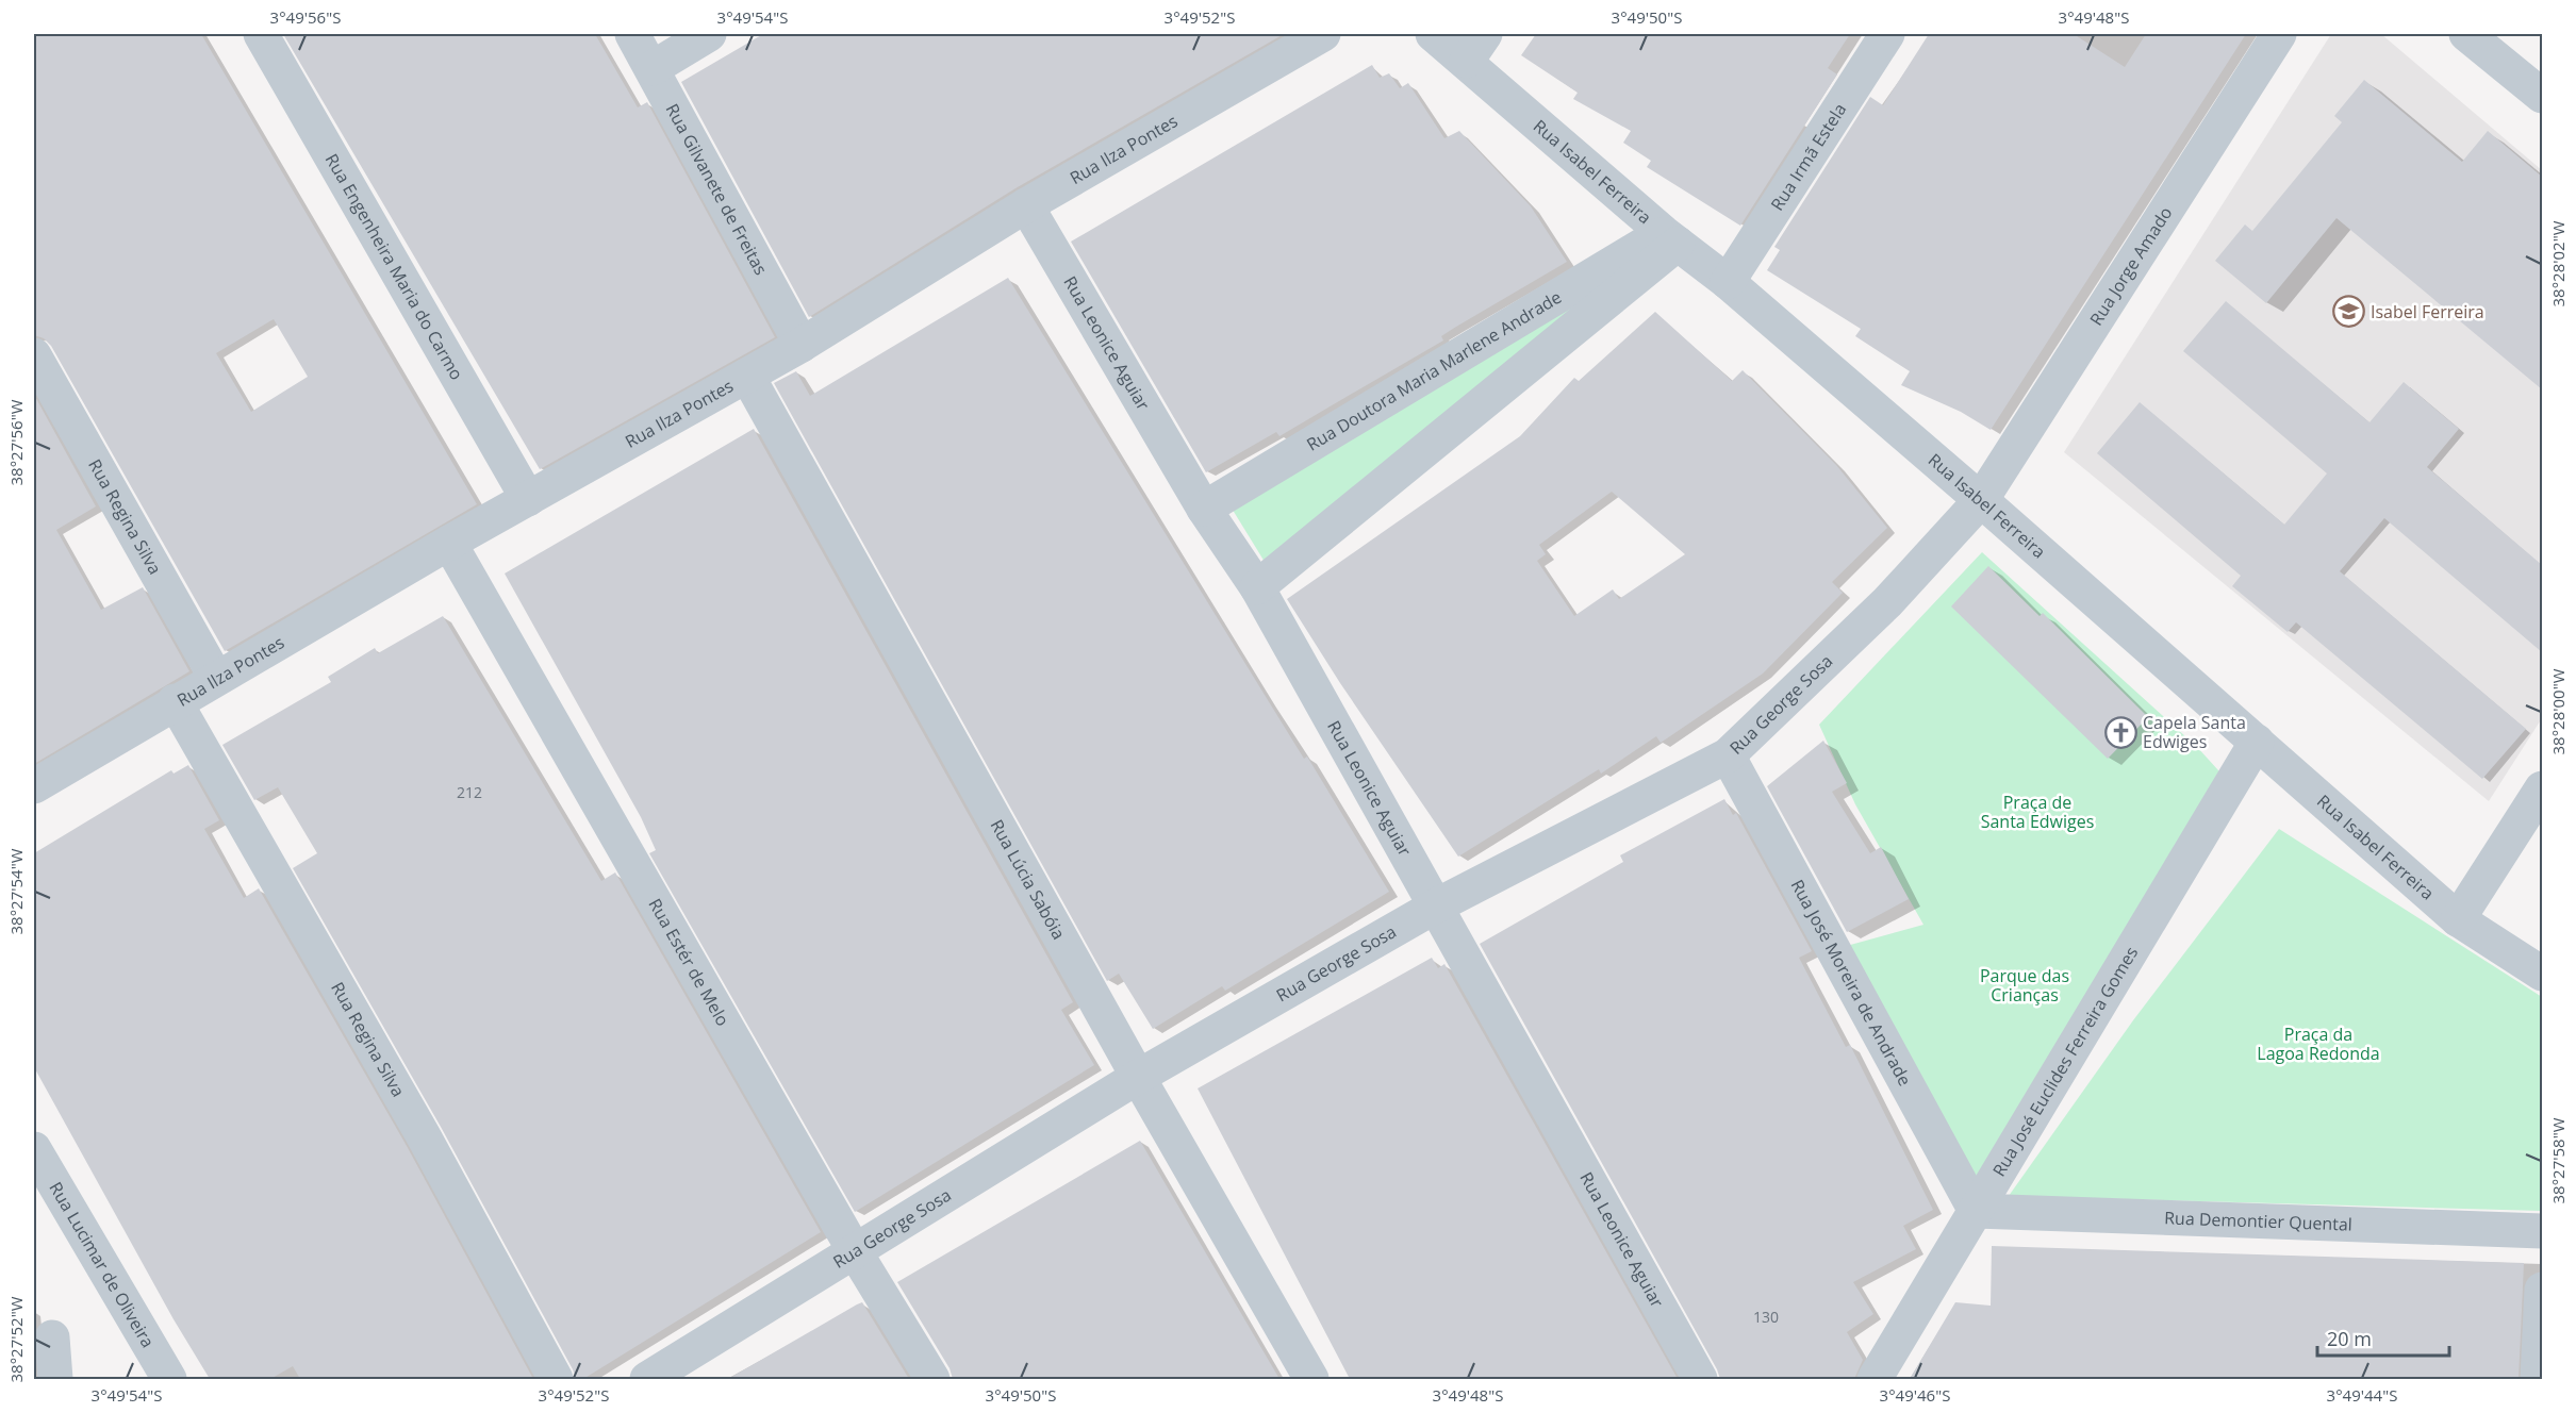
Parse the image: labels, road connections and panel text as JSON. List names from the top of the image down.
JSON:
{
  "streets": {
    "street": [
      "Rua Ilza Pontes",
      "Rua Irmã Estela",
      "Rua Isabel Ferreira",
      "Rua Gilvanete de Freitas",
      "Rua Engenheira Maria do Carmo",
      "Rua Jorge Amado",
      "Rua Leonice Aguiar",
      "Rua Doutora Maria Marlene Andrade",
      "Rua Regina Silva",
      "Rua George Sosa",
      "Rua Lúcia Sabóia",
      "Rua Estér de Melo",
      "Rua José Moreira de Andrade",
      "Rua José Euclides Ferreira Gomes",
      "Rua Demontier Quental",
      "Rua Lucimar de Oliveira"
    ]
  },
  "crossings": [
    ["Rua Ilza Pontes", "Rua Gilvanete de Freitas"],
    ["Rua Ilza Pontes", "Rua Engenheira Maria do Carmo"],
    ["Rua Ilza Pontes", "Rua Leonice Aguiar"],
    ["Rua Ilza Pontes", "Rua Regina Silva"],
    ["Rua Ilza Pontes", "Rua Lúcia Sabóia"],
    ["Rua Ilza Pontes", "Rua Estér de Melo"],
    ["Rua Irmã Estela", "Rua Isabel Ferreira"],
    ["Rua Isabel Ferreira", "Rua Jorge Amado"],
    ["Rua Isabel Ferreira", "Rua Doutora Maria Marlene Andrade"],
    ["Rua Isabel Ferreira", "Rua George Sosa"],
    ["Rua Isabel Ferreira", "Rua José Euclides Ferreira Gomes"],
    ["Rua Jorge Amado", "Rua George Sosa"],
    ["Rua Leonice Aguiar", "Rua Doutora Maria Marlene Andrade"],
    ["Rua Leonice Aguiar", "Rua George Sosa"],
    ["Rua George Sosa", "Rua Lúcia Sabóia"],
    ["Rua George Sosa", "Rua Estér de Melo"],
    ["Rua George Sosa", "Rua José Moreira de Andrade"],
    ["Rua José Moreira de Andrade", "Rua José Euclides Ferreira Gomes"],
    ["Rua José Moreira de Andrade", "Rua Demontier Quental"],
    ["Rua José Euclides Ferreira Gomes", "Rua Demontier Quental"]
  ],
  "parks": ["Praça de Santa Edwiges", "Parque das Crianças", "Praça da Lagoa Redonda"],
  "places": {
    "school or university": ["Isabel Ferreira"],
    "church": ["Capela Santa Edwiges"]
  },
  "house_numbers": ["212", "130"],
  "scale_bar": "20 m",
  "coordinates": [
    "3°49'56\"S",
    "3°49'54\"S",
    "3°49'52\"S",
    "3°49'50\"S",
    "3°49'48\"S",
    "38°28'02\"W",
    "38°27'56\"W",
    "38°28'00\"W",
    "38°27'54\"W",
    "38°27'58\"W",
    "38°27'52\"W",
    "3°49'46\"S",
    "3°49'44\"S"
  ]
}
